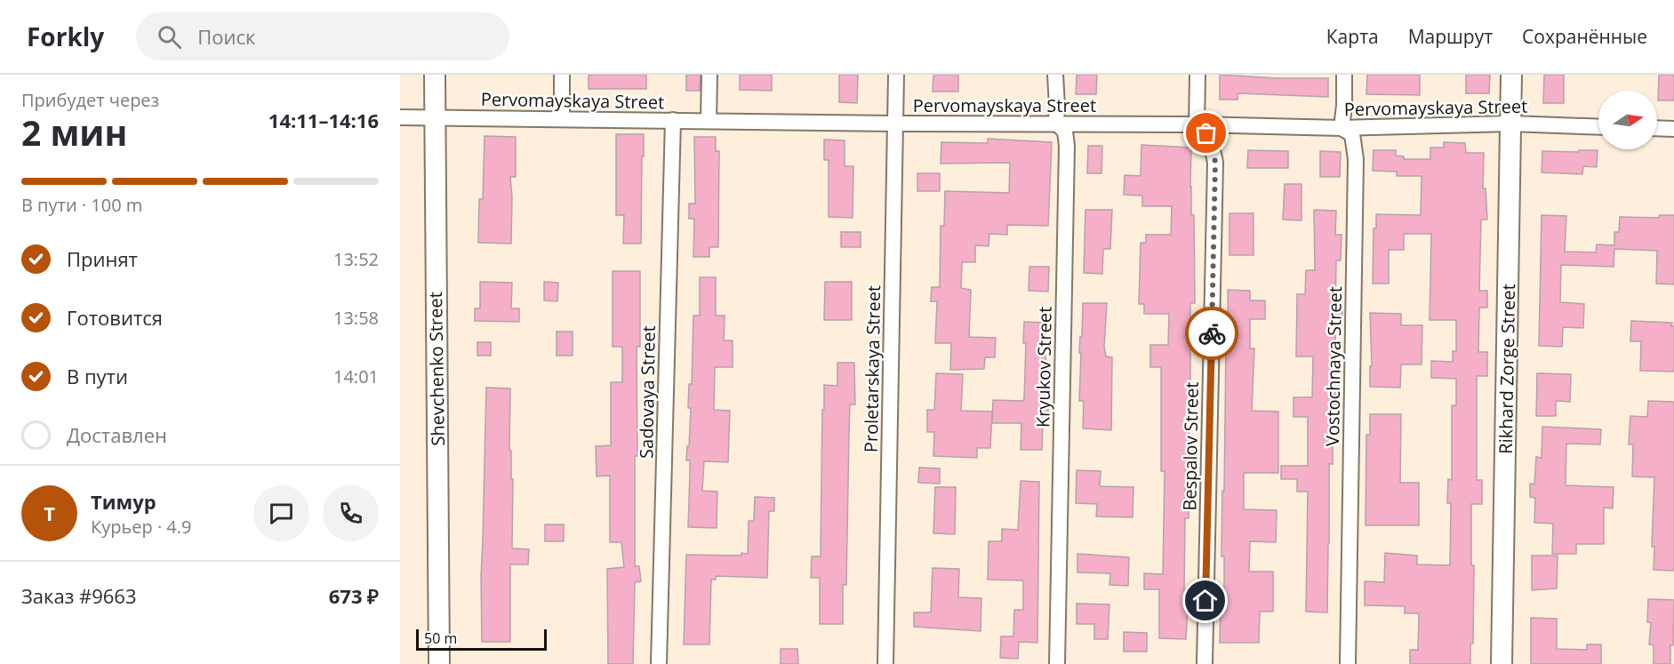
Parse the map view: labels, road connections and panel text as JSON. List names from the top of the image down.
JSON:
{
  "streets": {
    "street": [
      "Pervomayskaya Street",
      "Vostochnaya Street",
      "Kryukov Street",
      "Shevchenko Street",
      "Proletarskaya Street",
      "Rikhard Zorge Street",
      "Sadovaya Street",
      "Bespalov Street"
    ]
  },
  "crossings": [
    ["Pervomayskaya Street", "Vostochnaya Street"],
    ["Pervomayskaya Street", "Kryukov Street"],
    ["Pervomayskaya Street", "Shevchenko Street"],
    ["Pervomayskaya Street", "Proletarskaya Street"],
    ["Pervomayskaya Street", "Rikhard Zorge Street"],
    ["Pervomayskaya Street", "Sadovaya Street"],
    ["Pervomayskaya Street", "Bespalov Street"]
  ],
  "scale_bar": "50 m",
  "north": "right",
  "page": {
    "header": "Forkly",
    "search": "Поиск",
    "nav": ["Карта", "Маршрут", "Сохранённые"],
    "heading": ["2 мин", "Прибудет через", "14:11–14:16"],
    "panel": [
      "Тимур",
      "Курьер · 4.9",
      "Заказ #9663",
      "673 ₽"
    ],
    "bar": "В пути · 100 m",
    "list": [
      ["Принят", "13:52"],
      ["Готовится", "13:58"],
      ["В пути", "14:01"],
      "Доставлен"
    ],
    "round": "Т",
    "scale": "50 m"
  }
}
